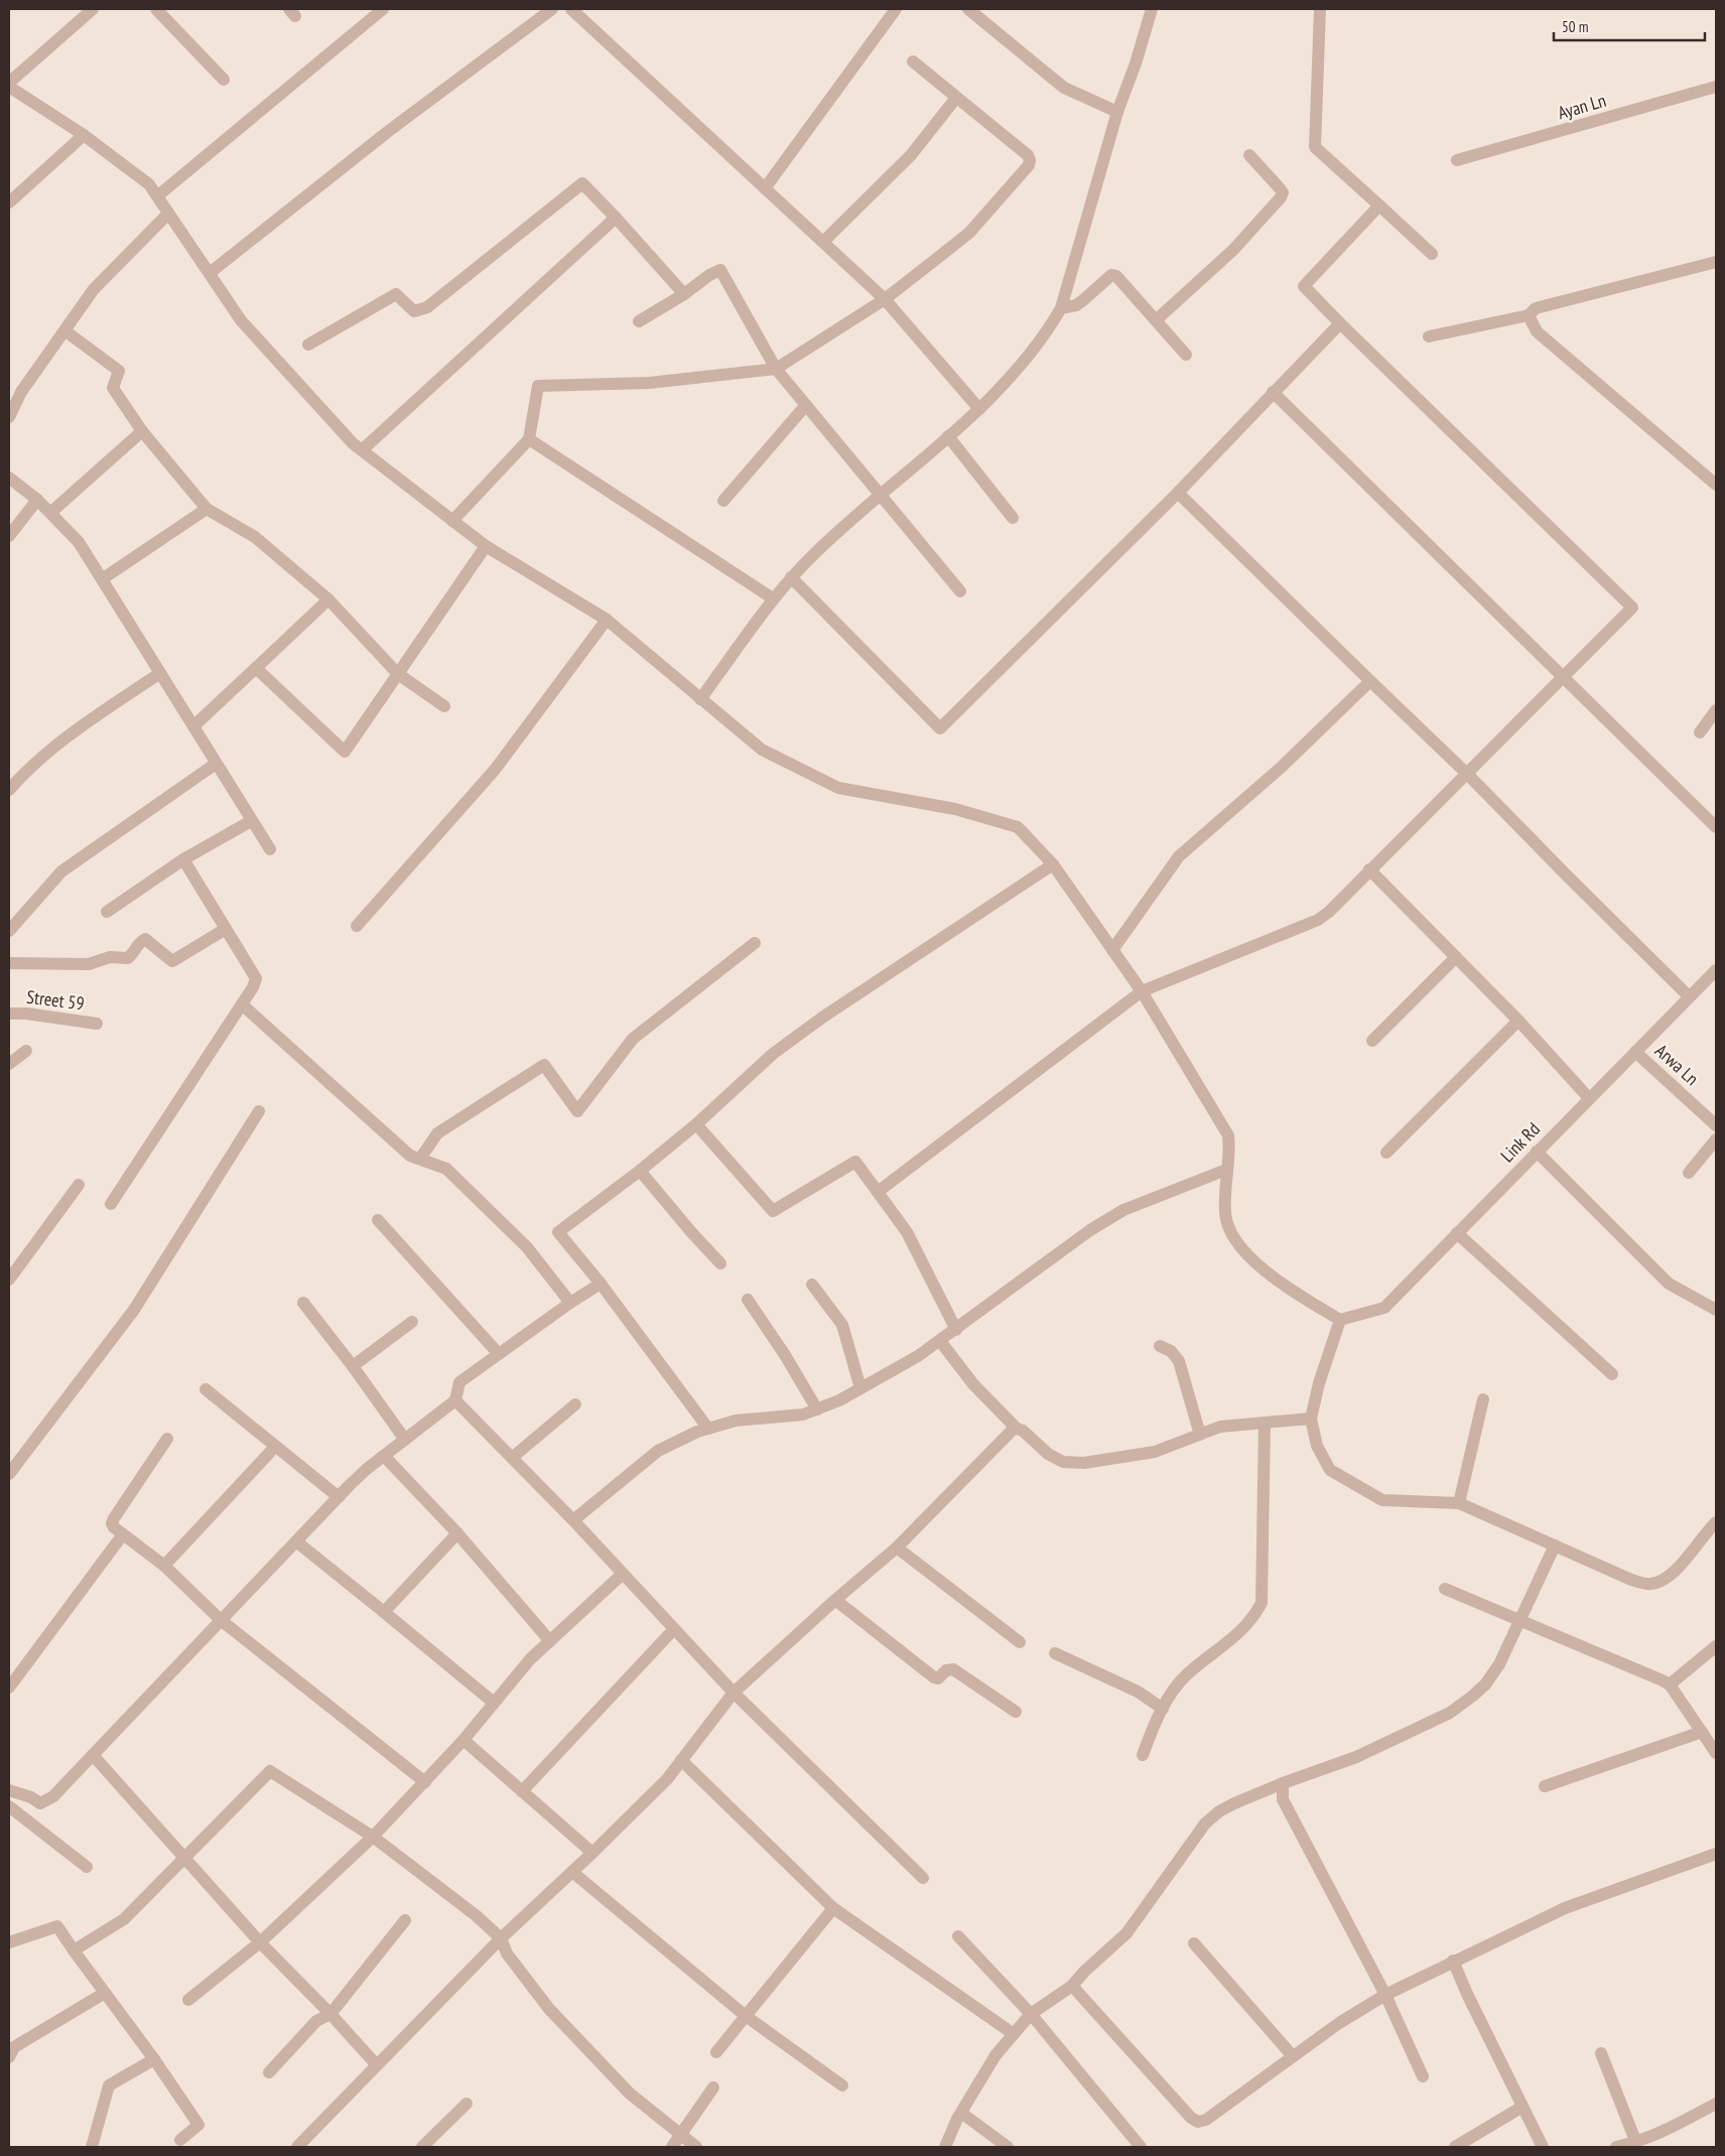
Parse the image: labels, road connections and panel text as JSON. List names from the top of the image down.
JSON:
{
  "streets": {
    "street": [
      "Ayan Ln",
      "Street 59",
      "Arwa Ln",
      "Link Rd"
    ]
  },
  "crossings": [
    ["Arwa Ln", "Link Rd"]
  ],
  "scale_bar": "50 m"
}
